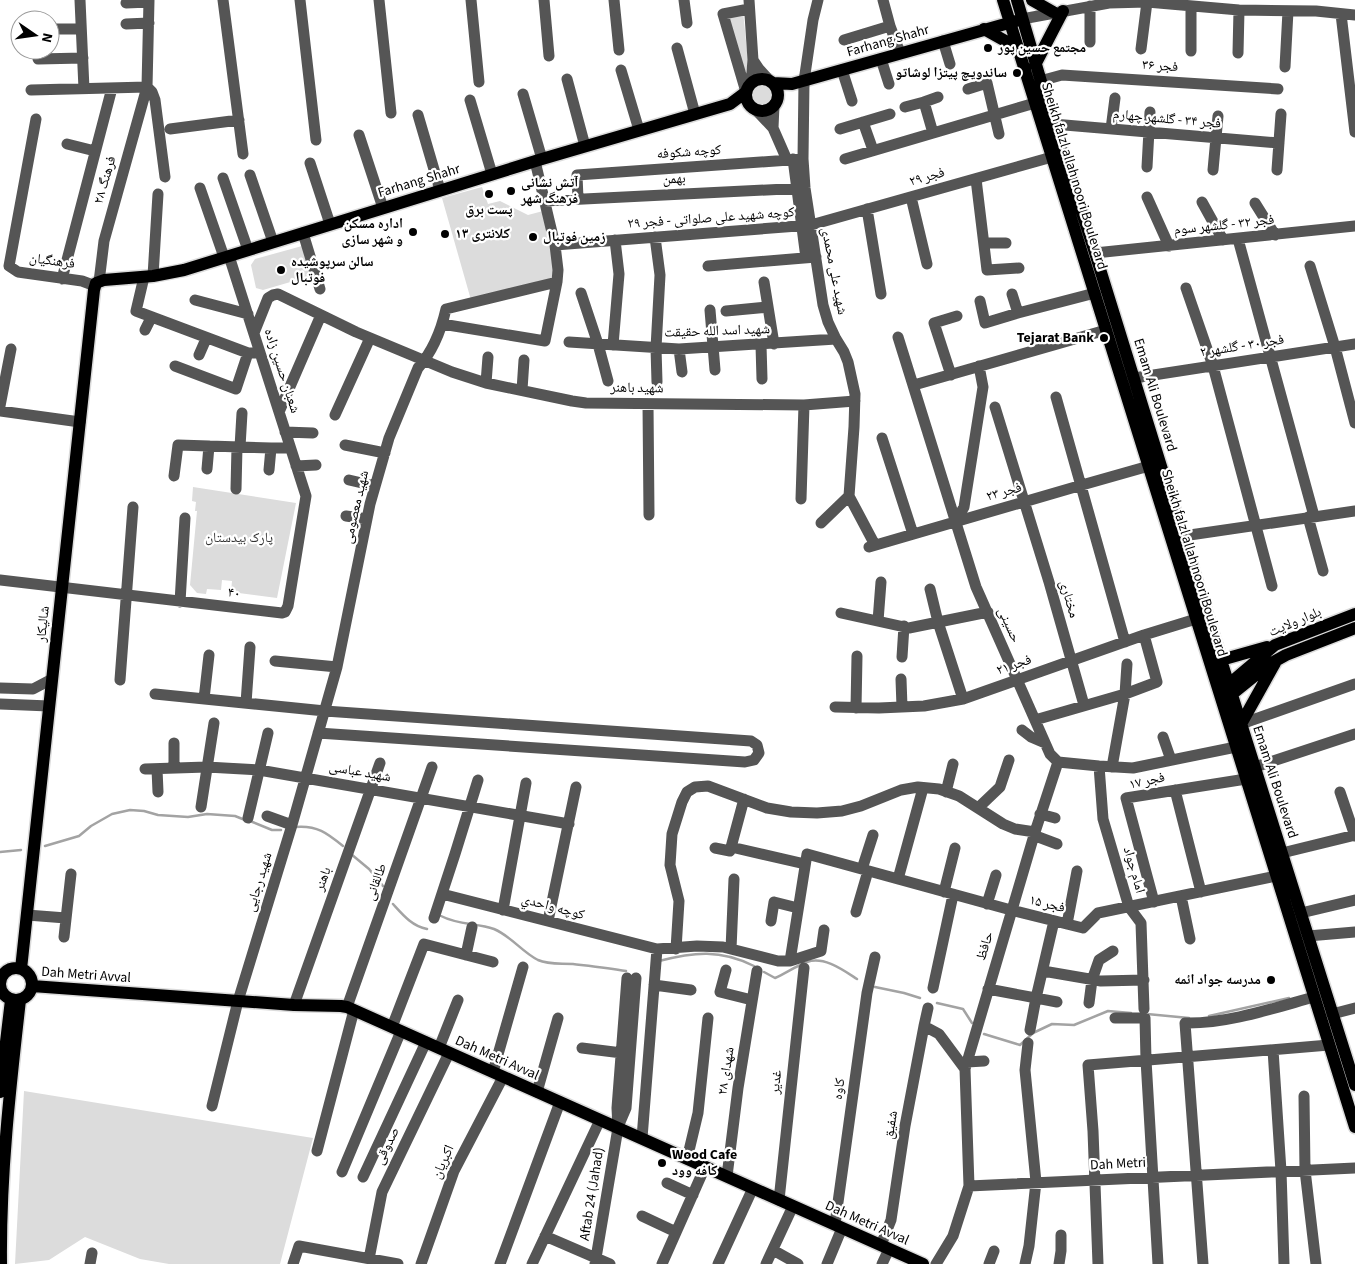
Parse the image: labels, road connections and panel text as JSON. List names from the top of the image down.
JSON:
{
  "streets": {
    "main road": [
      "Farhang Shahr",
      "Sheikh falzl allah noori Boulevard",
      "Emam Ali Boulevard",
      "بلوار ولایت",
      "شالیکار",
      "Dah Metri Avval"
    ],
    "street": [
      "فجر ۳۶",
      "فجر ۳۴ - گلشهر چهارم",
      "کوچه شکوفه",
      "فجر ۲۹",
      "بهمن",
      "فرهنگ ۲۸",
      "کوچه شهید علی صلواتی - فجر ۲۹",
      "فجر ۳۲ - گلشهر سوم",
      "فرهنگیان",
      "شهید علی محمدی",
      "شهید اسد الله حقیقت",
      "فجر ۳۰ - گلشهر ۲",
      "شعبان حسین زاده",
      "شهید باهنر",
      "فجر ۲۳",
      "شهید معصومی",
      "۴۰",
      "مختاری",
      "حسینی",
      "فجر ۲۱",
      "شهید عباسی",
      "فجر ۱۷",
      "امام جواد",
      "باهنر",
      "شهید رجایی",
      "طالقانی",
      "فجر ۱۵",
      "كوچه واحدي",
      "حافظ",
      "شهدای ۲۸",
      "غدیر",
      "کاوه",
      "شفیق",
      "صدوقی",
      "اکبریان",
      "Dah Metri",
      "Aftab 24 (Jahad)"
    ]
  },
  "crossings": [
    ["Farhang Shahr", "Sheikh falzl allah noori Boulevard"],
    ["Farhang Shahr", "فرهنگ ۲۸"],
    ["Farhang Shahr", "فرهنگیان"],
    ["Farhang Shahr", "شهید علی محمدی"],
    ["Farhang Shahr", "شعبان حسین زاده"],
    ["Farhang Shahr", "Emam Ali Boulevard"],
    ["Farhang Shahr", "شالیکار"],
    ["فجر ۳۶", "Emam Ali Boulevard"],
    ["فجر ۳۴ - گلشهر چهارم", "Emam Ali Boulevard"],
    ["کوچه شکوفه", "بهمن"],
    ["کوچه شکوفه", "شهید علی محمدی"],
    ["Sheikh falzl allah noori Boulevard", "فجر ۲۹"],
    ["Sheikh falzl allah noori Boulevard", "Emam Ali Boulevard"],
    ["Sheikh falzl allah noori Boulevard", "فجر ۲۳"],
    ["Sheikh falzl allah noori Boulevard", "بلوار ولایت"],
    ["Sheikh falzl allah noori Boulevard", "فجر ۲۱"],
    ["Sheikh falzl allah noori Boulevard", "فجر ۱۷"],
    ["Sheikh falzl allah noori Boulevard", "فجر ۱۵"],
    ["فجر ۲۹", "کوچه شهید علی صلواتی - فجر ۲۹"],
    ["فجر ۲۹", "شهید علی محمدی"],
    ["بهمن", "شهید علی محمدی"],
    ["فرهنگ ۲۸", "فرهنگیان"],
    ["فرهنگ ۲۸", "شالیکار"],
    ["کوچه شهید علی صلواتی - فجر ۲۹", "شهید علی محمدی"],
    ["فجر ۳۲ - گلشهر سوم", "Emam Ali Boulevard"],
    ["فرهنگیان", "شالیکار"],
    ["شهید علی محمدی", "شهید اسد الله حقیقت"],
    ["شهید علی محمدی", "شهید باهنر"],
    ["شهید علی محمدی", "فجر ۲۳"],
    ["فجر ۳۰ - گلشهر ۲", "Emam Ali Boulevard"],
    ["شعبان حسین زاده", "شهید باهنر"],
    ["شعبان حسین زاده", "۴۰"],
    ["شهید باهنر", "شهید معصومی"],
    ["Emam Ali Boulevard", "بلوار ولایت"],
    ["فجر ۲۳", "مختاری"],
    ["فجر ۲۳", "حسینی"],
    ["شهید معصومی", "شهید رجایی"],
    ["۴۰", "شالیکار"],
    ["مختاری", "فجر ۲۱"],
    ["شالیکار", "Dah Metri Avval"],
    ["حسینی", "فجر ۲۱"],
    ["شهید عباسی", "باهنر"],
    ["شهید عباسی", "شهید رجایی"],
    ["شهید عباسی", "طالقانی"],
    ["فجر ۱۷", "فجر ۱۵"],
    ["امام جواد", "فجر ۱۵"],
    ["امام جواد", "Dah Metri"],
    ["باهنر", "Dah Metri Avval"],
    ["شهید رجایی", "Dah Metri Avval"],
    ["طالقانی", "Dah Metri Avval"],
    ["فجر ۱۵", "حافظ"],
    ["حافظ", "Dah Metri"],
    ["Dah Metri Avval", "شهدای ۲۸"],
    ["Dah Metri Avval", "غدیر"],
    ["Dah Metri Avval", "کاوه"],
    ["Dah Metri Avval", "شفیق"],
    ["Dah Metri Avval", "صدوقی"],
    ["Dah Metri Avval", "اکبریان"],
    ["Dah Metri Avval", "Aftab 24 (Jahad)"]
  ],
  "parks": ["پارک بیدستان"],
  "places": [
    "مجتمع حسین پور",
    "ساندویچ پیتزا لوشاتو",
    "آتش نشانی فرهنگ شهر",
    "پست برق",
    "اداره مسکن و شهر سازی",
    "کلانتری ۱۳",
    "زمین فوتبال",
    "سالن سرپوشیده فوتبال",
    "Tejarat Bank",
    "مدرسه جواد ائمه",
    "Wood Cafe کافه وود"
  ],
  "north": "right"
}
